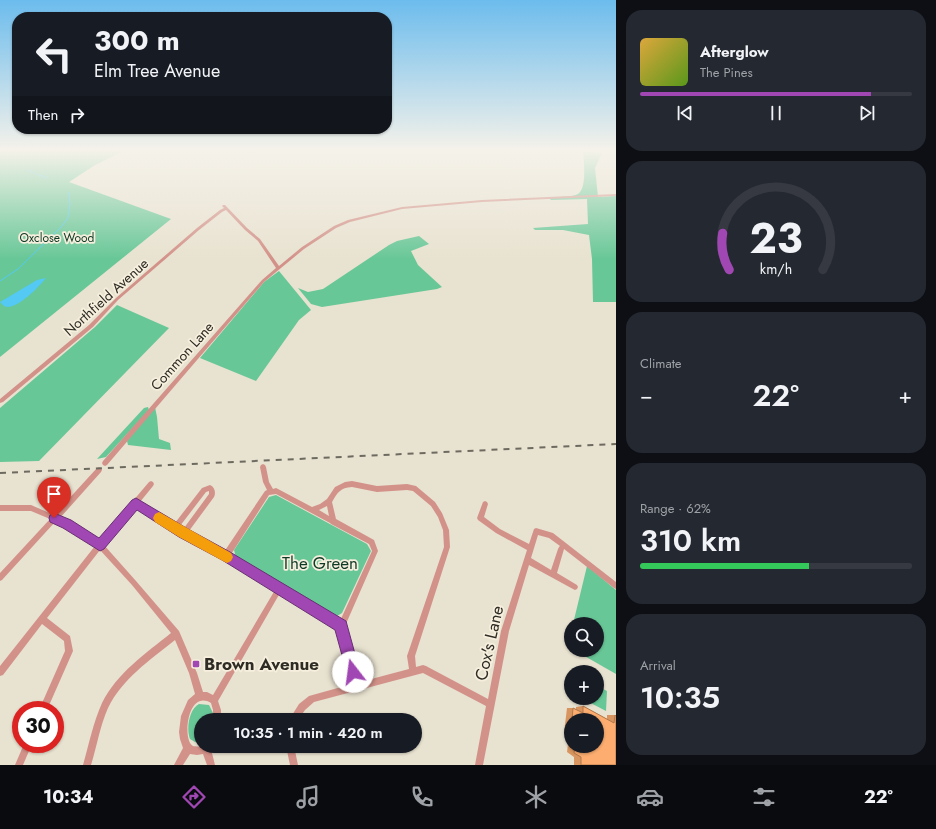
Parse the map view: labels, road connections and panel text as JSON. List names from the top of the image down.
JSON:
{
  "streets": {
    "street": ["Northfield Avenue", "Common Lane", "Cox's Lane"]
  },
  "crossings": [
    ["Northfield Avenue", "Common Lane"]
  ],
  "parks": ["Oxclose Wood", "The Green"],
  "places": {
    "transit": ["Brown Avenue"]
  },
  "page": {
    "turn": ["300 m", "Elm Tree Avenue"],
    "song": ["Afterglow", "The Pines"],
    "then": "Then",
    "tile": [
      "Climate",
      ["Range · 62%", "310 km"],
      ["Arrival", "10:35"]
    ],
    "heat": ["−", "22°", "+"],
    "map_buttons": ["+", "−"],
    "limit": "30",
    "trip": "10:35 · 1 min · 420 m",
    "tabs": ["10:34", "22°"],
    "gauge": ["23", "km/h"]
  }
}
